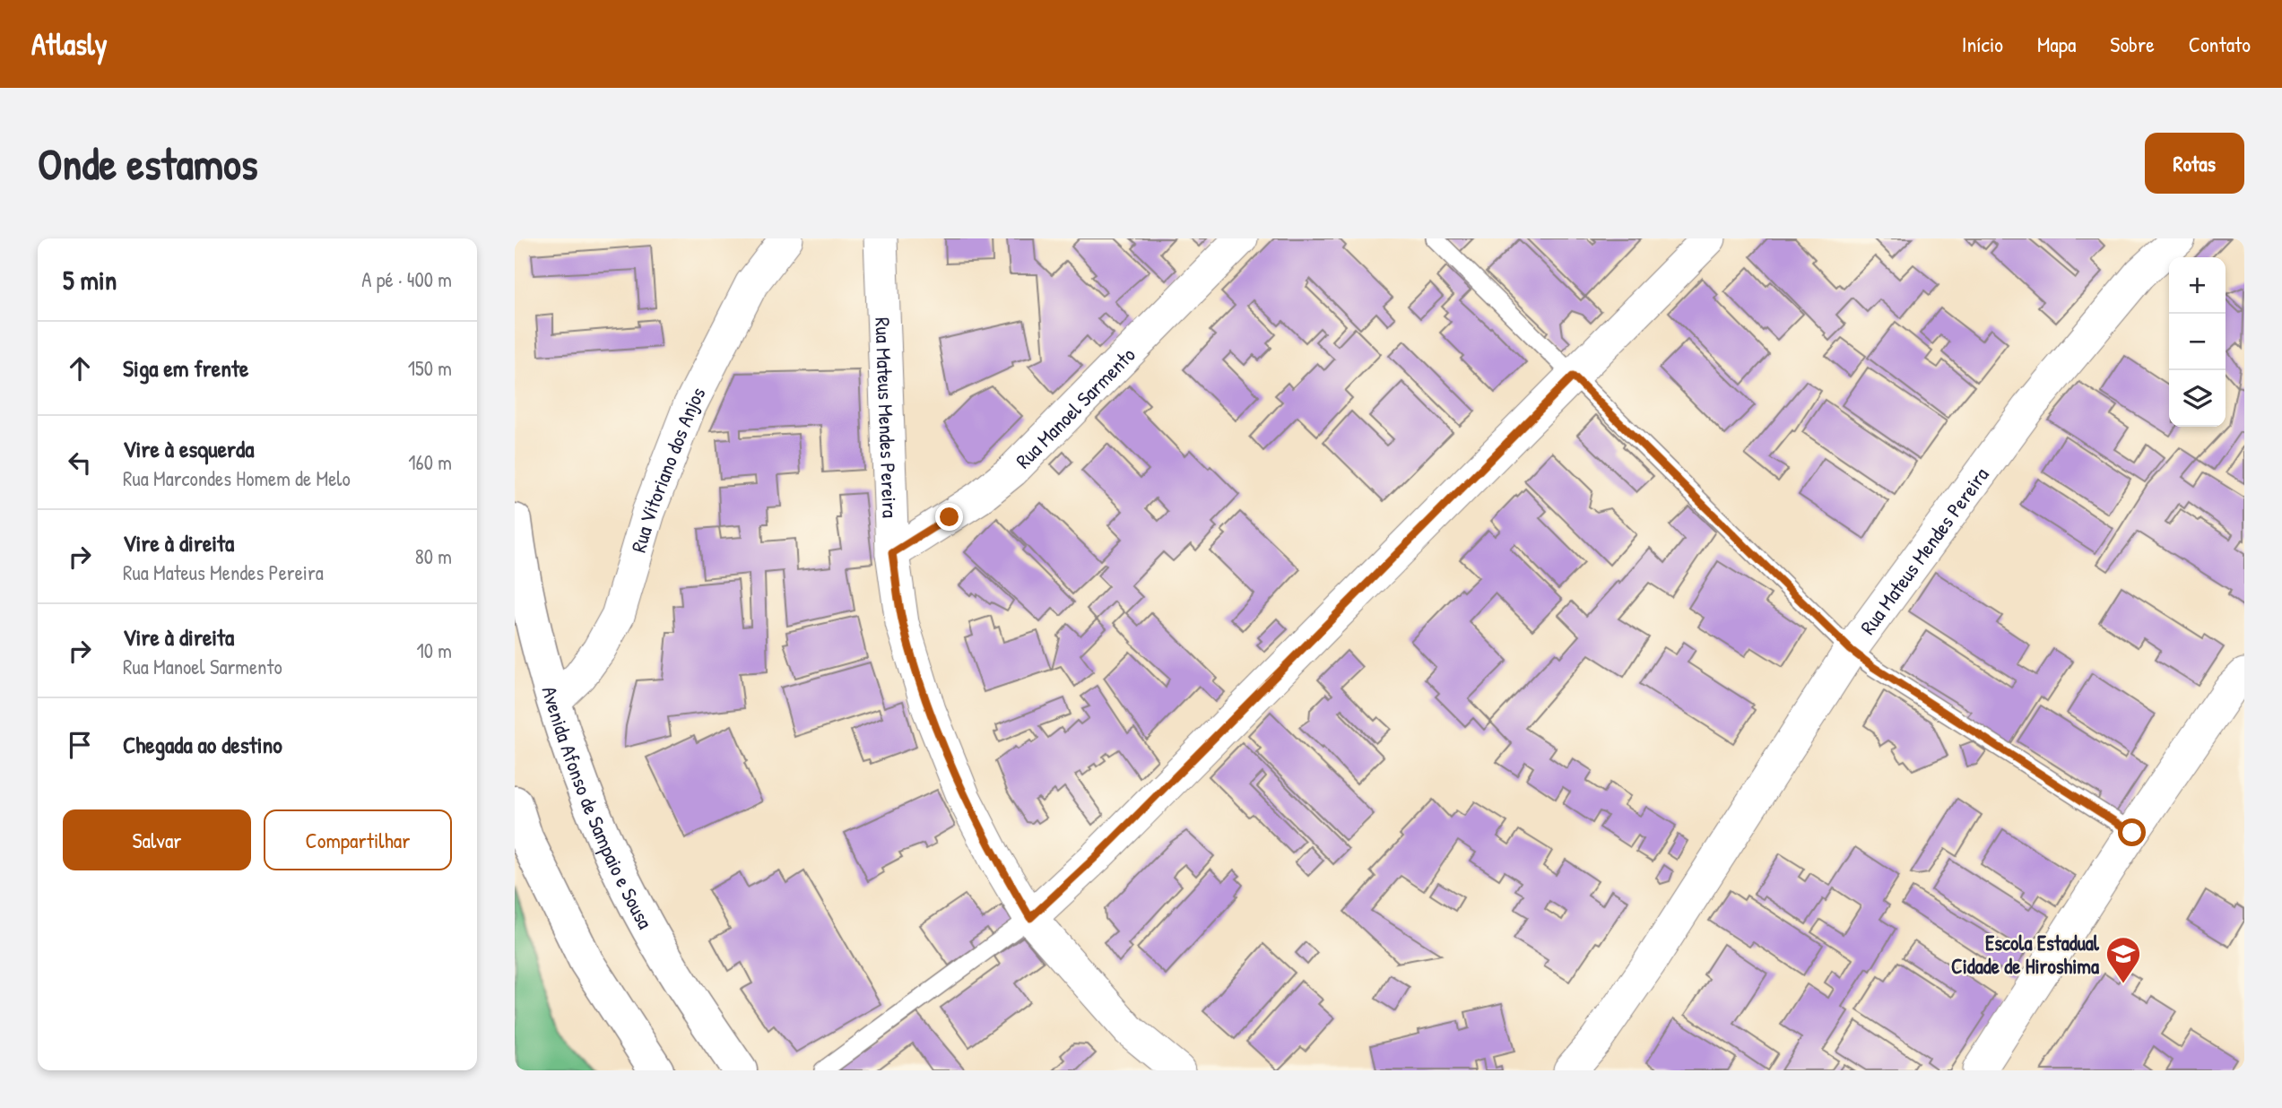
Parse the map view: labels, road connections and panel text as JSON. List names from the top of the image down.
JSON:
{
  "streets": {
    "main road": ["Avenida Afonso de Sampaio e Sousa"],
    "street": ["Rua Manoel Sarmento", "Rua Mateus Mendes Pereira", "Rua Vitoriano dos Anjos"]
  },
  "crossings": [
    ["Rua Manoel Sarmento", "Rua Mateus Mendes Pereira"],
    ["Rua Vitoriano dos Anjos", "Avenida Afonso de Sampaio e Sousa"]
  ],
  "places": {
    "school or university": ["Escola Estadual Cidade de Hiroshima"]
  },
  "page": {
    "header": "Atlasly",
    "nav": [
      "Início",
      "Mapa",
      "Sobre",
      "Contato"
    ],
    "buttons": [
      "Rotas",
      ["Salvar", "Compartilhar"]
    ],
    "title": "Onde estamos",
    "heading": ["5 min", "A pé · 400 m"],
    "map_buttons": ["+", "−"],
    "list": [
      ["Siga em frente", "150 m"],
      ["Vire à esquerda", "Rua Marcondes Homem de Melo", "160 m"],
      ["Vire à direita", "Rua Mateus Mendes Pereira", "80 m"],
      ["Vire à direita", "Rua Manoel Sarmento", "10 m"],
      "Chegada ao destino"
    ]
  }
}
